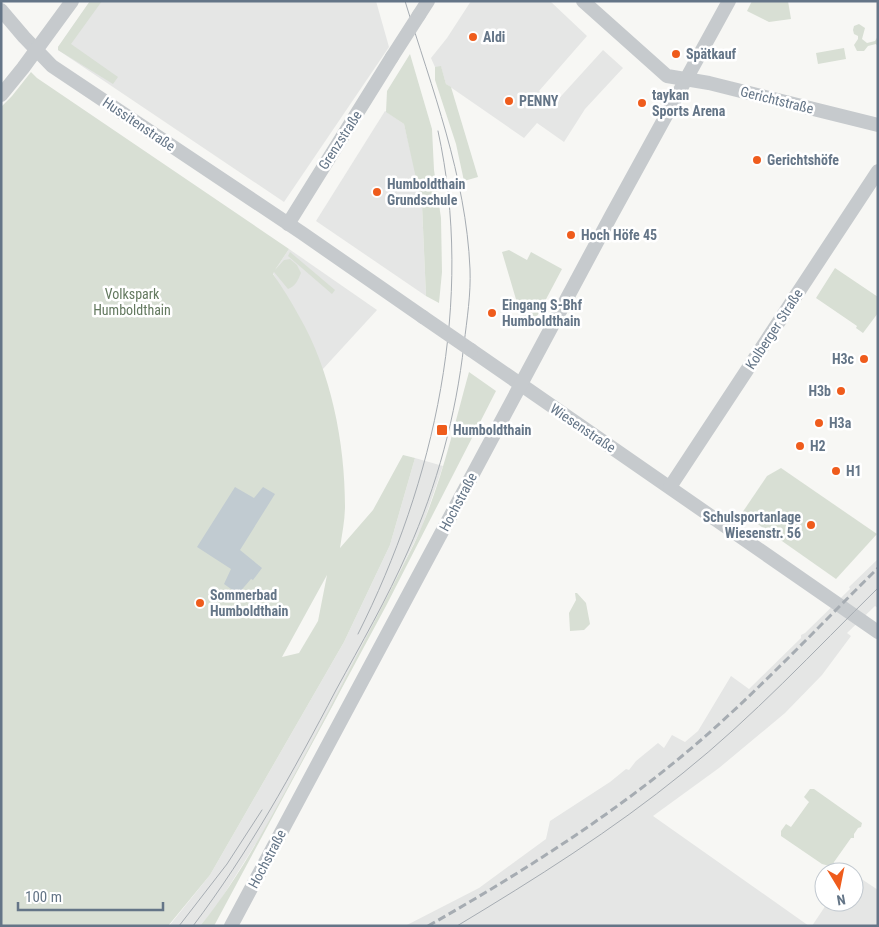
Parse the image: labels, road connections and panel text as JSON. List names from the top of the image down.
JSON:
{
  "streets": {
    "street": [
      "Gerichtstraße",
      "Hussitenstraße",
      "Grenzstraße",
      "Kolberger Straße",
      "Wiesenstraße",
      "Hochstraße"
    ]
  },
  "crossings": [
    ["Gerichtstraße", "Hochstraße"],
    ["Hussitenstraße", "Grenzstraße"],
    ["Hussitenstraße", "Wiesenstraße"],
    ["Grenzstraße", "Wiesenstraße"],
    ["Kolberger Straße", "Wiesenstraße"],
    ["Wiesenstraße", "Hochstraße"]
  ],
  "parks": ["Volkspark Humboldthain"],
  "places": {
    "other": [
      "Aldi",
      "Spätkauf",
      "PENNY",
      "taykan Sports Arena",
      "Gerichtshöfe",
      "Humboldthain Grundschule",
      "Hoch Höfe 45",
      "Eingang S-Bhf Humboldthain",
      "H3c",
      "H3b",
      "H3a",
      "H2",
      "H1",
      "Schulsportanlage Wiesenstr. 56",
      "Sommerbad Humboldthain"
    ],
    "transit": ["Humboldthain"]
  },
  "scale_bar": "100 m",
  "north": "bottom"
}
